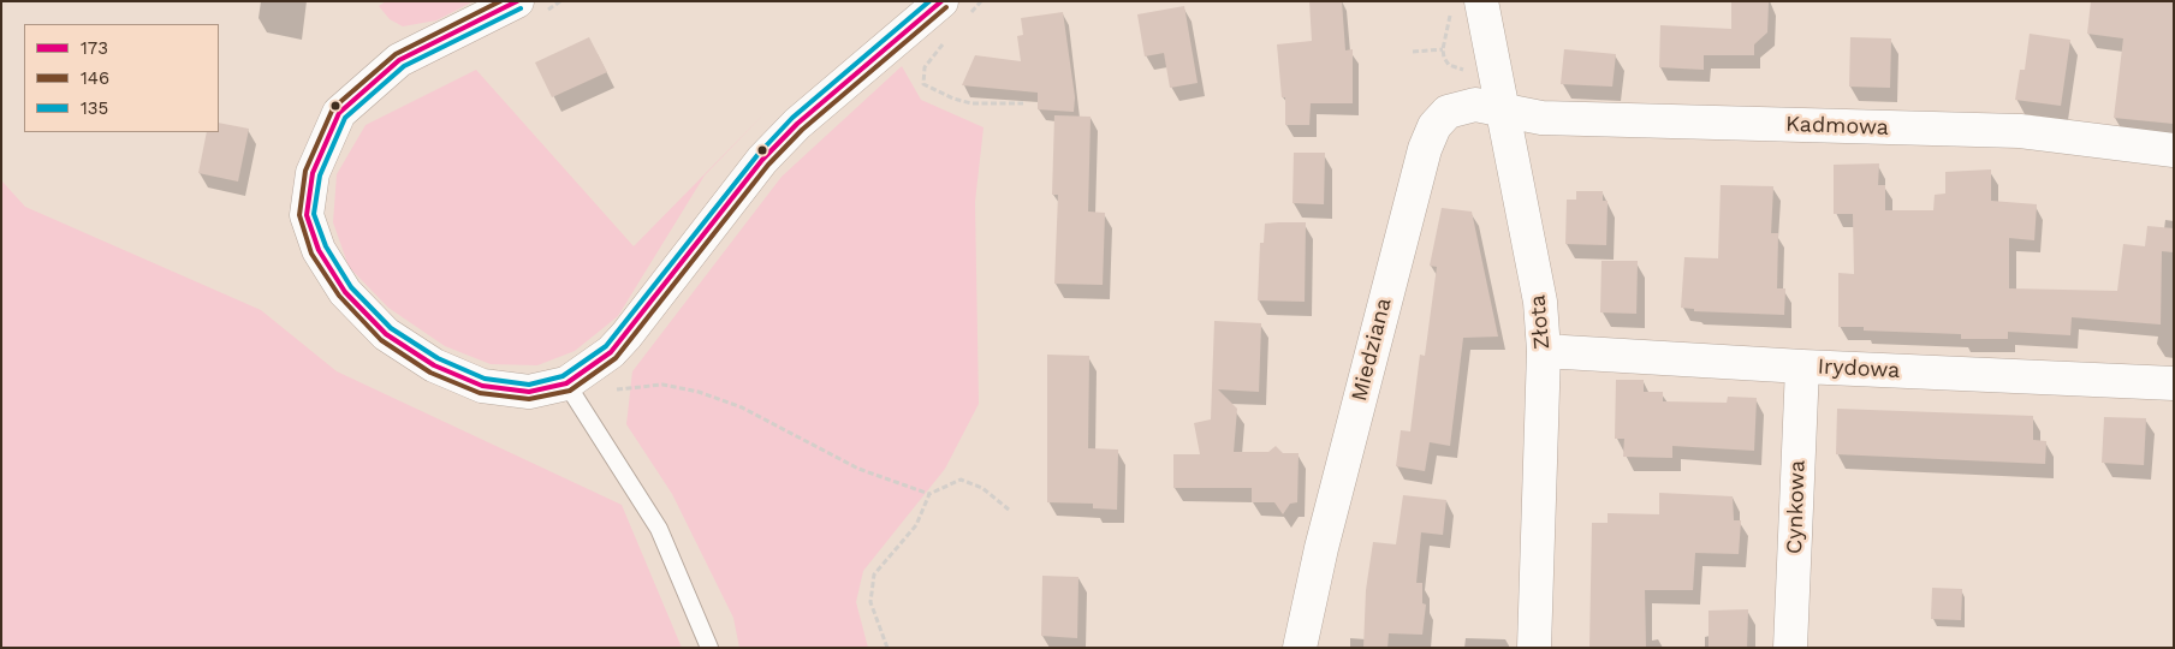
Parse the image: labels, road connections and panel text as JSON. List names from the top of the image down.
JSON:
{
  "streets": {
    "street": [
      "Kadmowa",
      "Złota",
      "Miedziana",
      "Irydowa",
      "Cynkowa"
    ]
  },
  "crossings": [
    ["Kadmowa", "Złota"],
    ["Kadmowa", "Miedziana"],
    ["Złota", "Miedziana"],
    ["Złota", "Irydowa"],
    ["Irydowa", "Cynkowa"]
  ],
  "lines": ["transit line 173", "transit line 146", "transit line 135"],
  "legend": ["173", "146", "135"]
}
